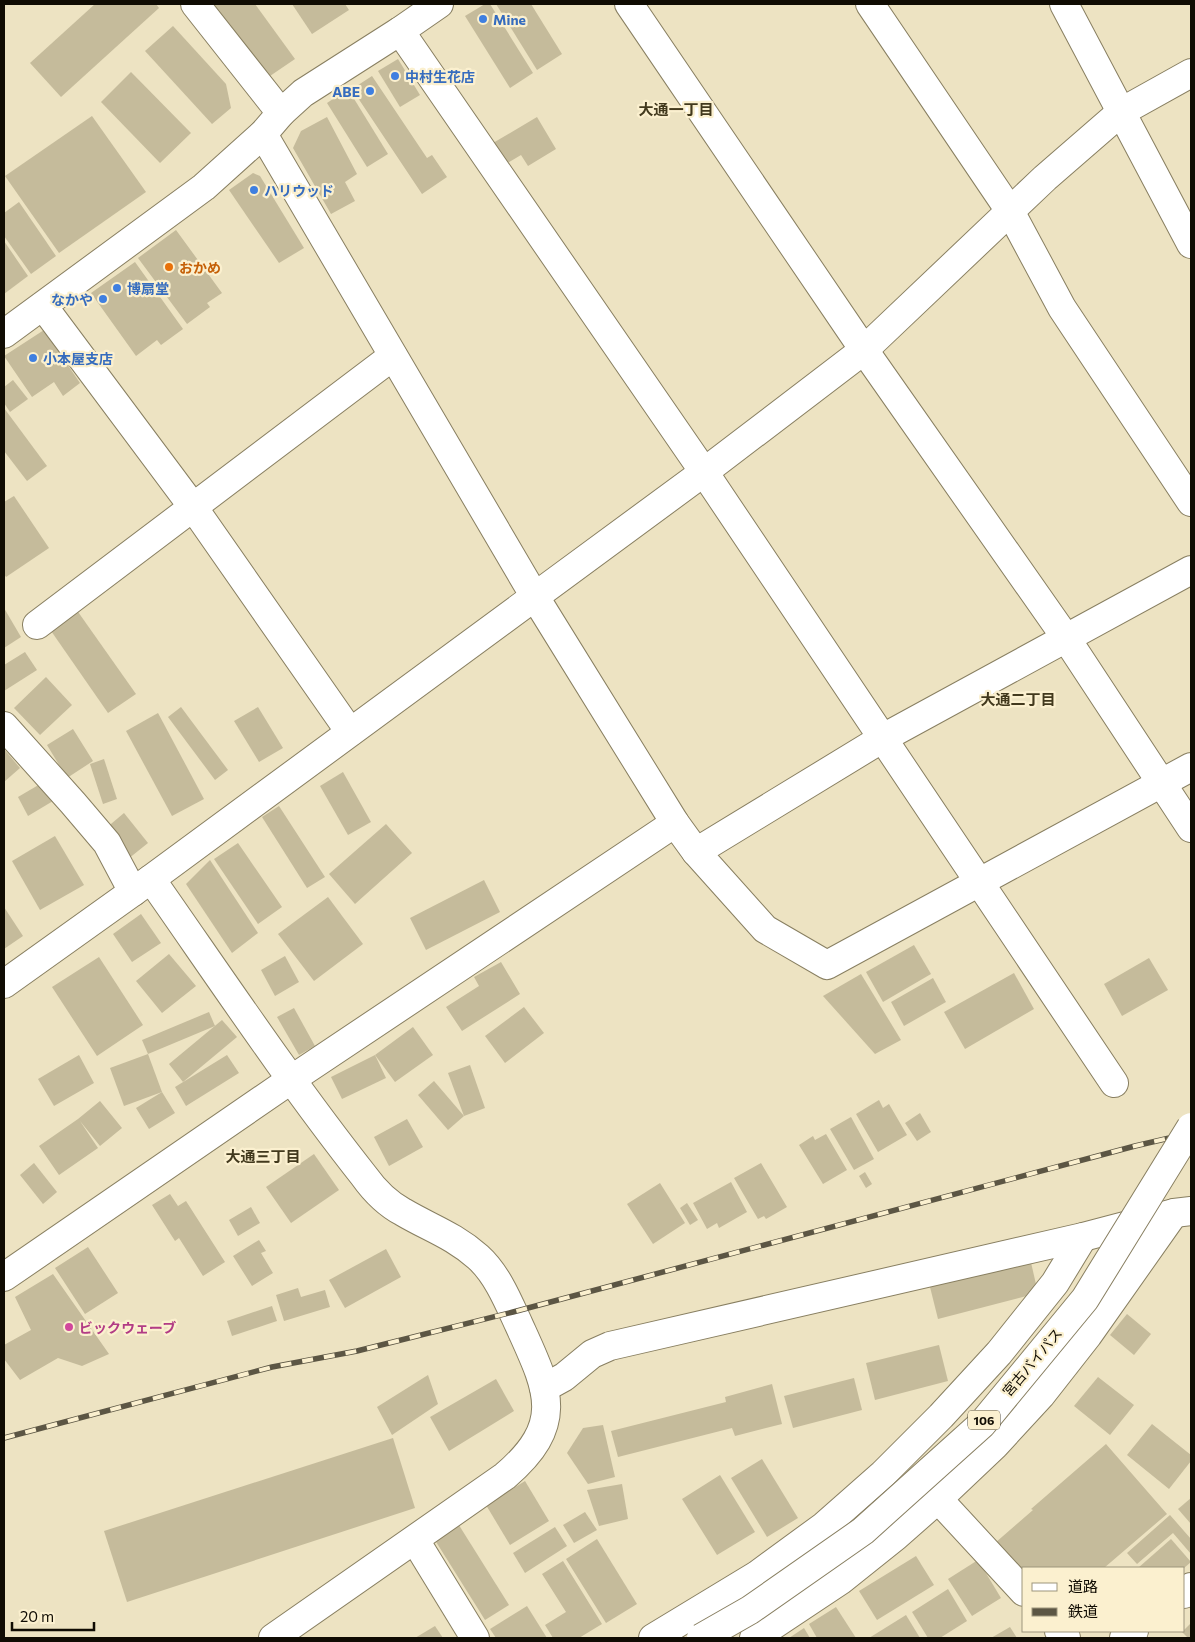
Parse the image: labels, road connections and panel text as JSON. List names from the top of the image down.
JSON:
{
  "streets": {
    "main road": ["宮古バイパス", "106"]
  },
  "districts": ["大通一丁目", "大通二丁目", "大通三丁目"],
  "places": [
    "Mine",
    "中村生花店",
    "ABE",
    "ハリウッド",
    "おかめ",
    "博扇堂",
    "なかや",
    "小本屋支店",
    "ビックウェーブ"
  ],
  "legend": ["道路", "鉄道"],
  "scale_bar": "20 m"
}
